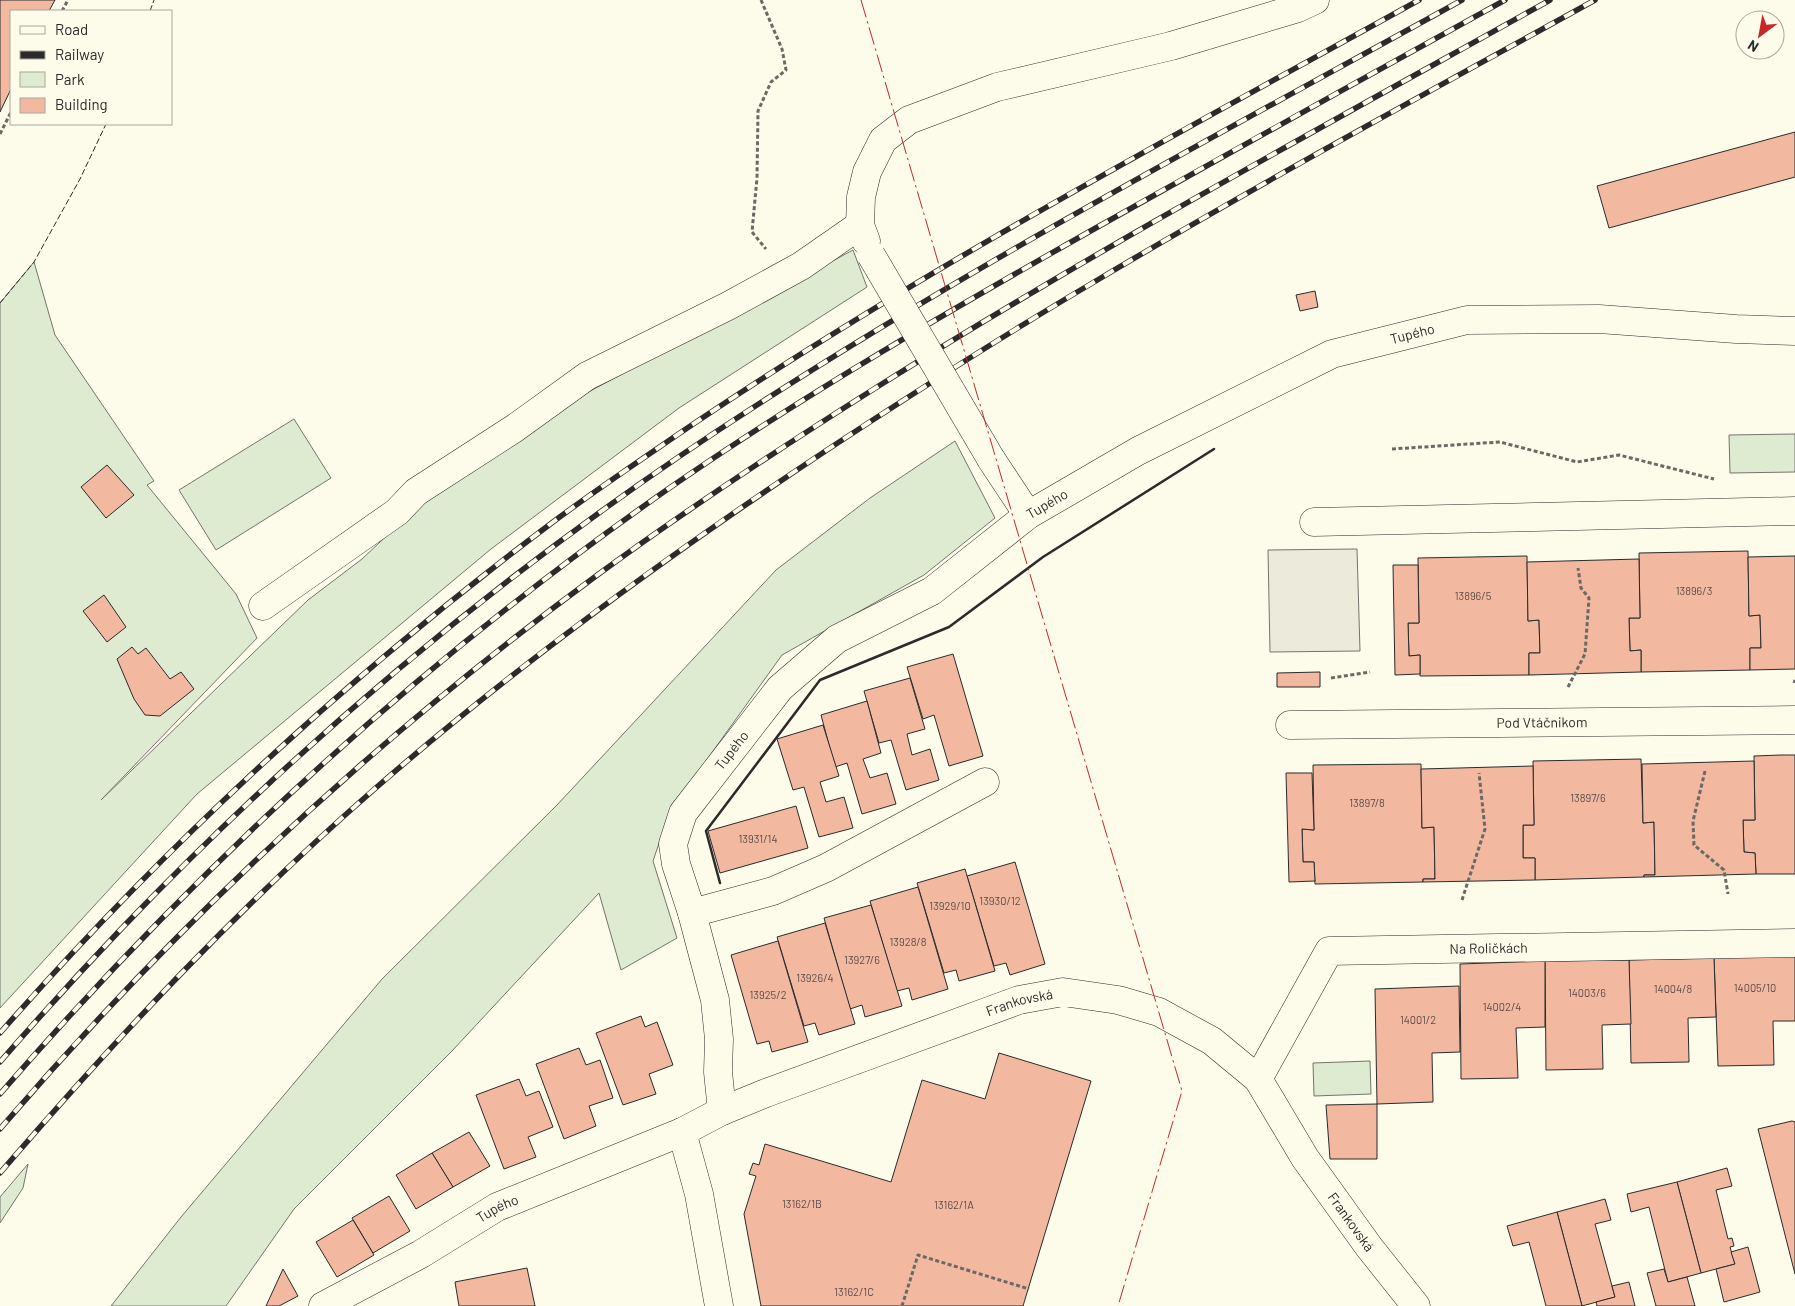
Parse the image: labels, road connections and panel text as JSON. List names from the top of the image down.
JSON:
{
  "streets": {
    "street": [
      "Tupého",
      "Pod Vtáčnikom",
      "Na Roličkách",
      "Frankovská"
    ]
  },
  "crossings": [
    ["Tupého", "Frankovská"],
    ["Na Roličkách", "Frankovská"]
  ],
  "house_numbers": [
    "13896/3",
    "13896/5",
    "13897/6",
    "13897/8",
    "13931/14",
    "13930/12",
    "13929/10",
    "13928/8",
    "13927/6",
    "13926/4",
    "14005/10",
    "14004/8",
    "14003/6",
    "13925/2",
    "14002/4",
    "14001/2",
    "13162/1B",
    "13162/1A",
    "13162/1C"
  ],
  "legend": [
    "Road",
    "Railway",
    "Park",
    "Building"
  ],
  "north": "bottom left"
}
